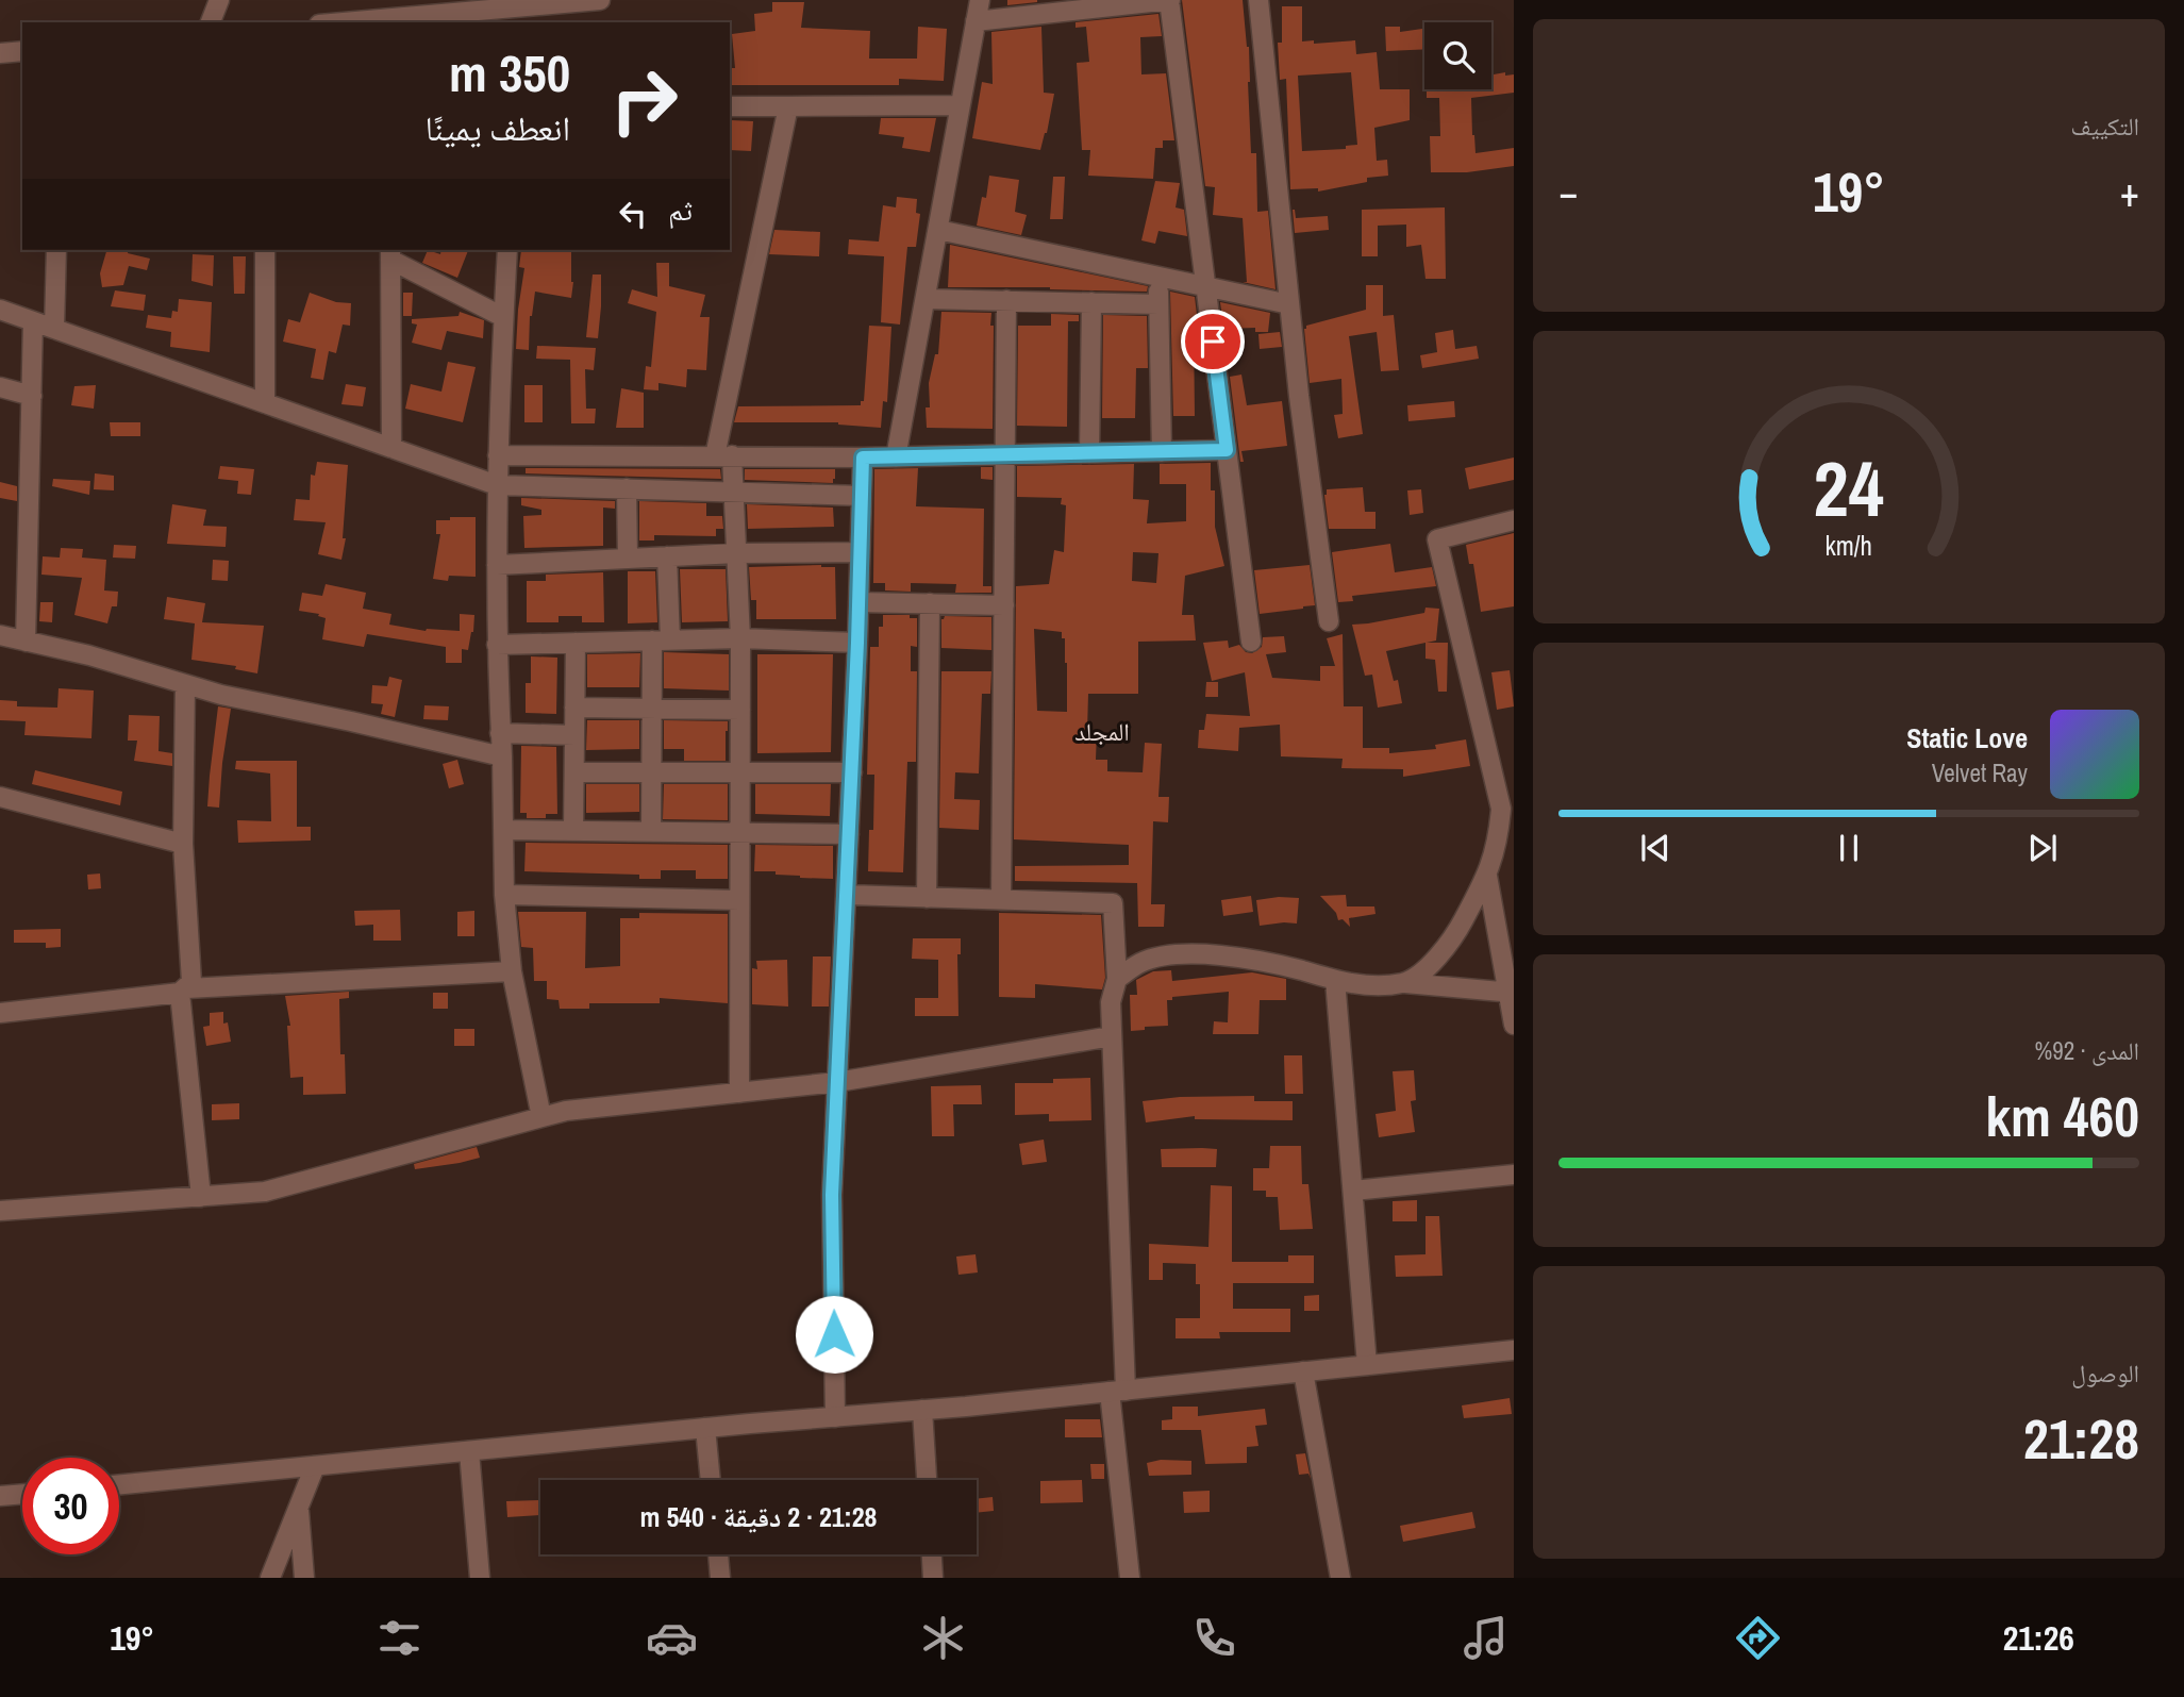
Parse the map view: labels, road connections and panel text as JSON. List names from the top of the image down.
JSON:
{
  "districts": ["المجلد"],
  "page": {
    "tile": [
      "التكييف",
      ["المدى · 92%", "460 km"],
      ["الوصول", "21:28"]
    ],
    "turn": ["350 m", "انعطف يمينًا"],
    "heat": ["−", "19°", "+"],
    "then": "ثم",
    "song": ["Static Love", "Velvet Ray"],
    "limit": "30",
    "trip": "21:28 · 2 دقيقة · 540 m",
    "tabs": ["21:26", "19°"],
    "gauge": ["24", "km/h"]
  }
}
